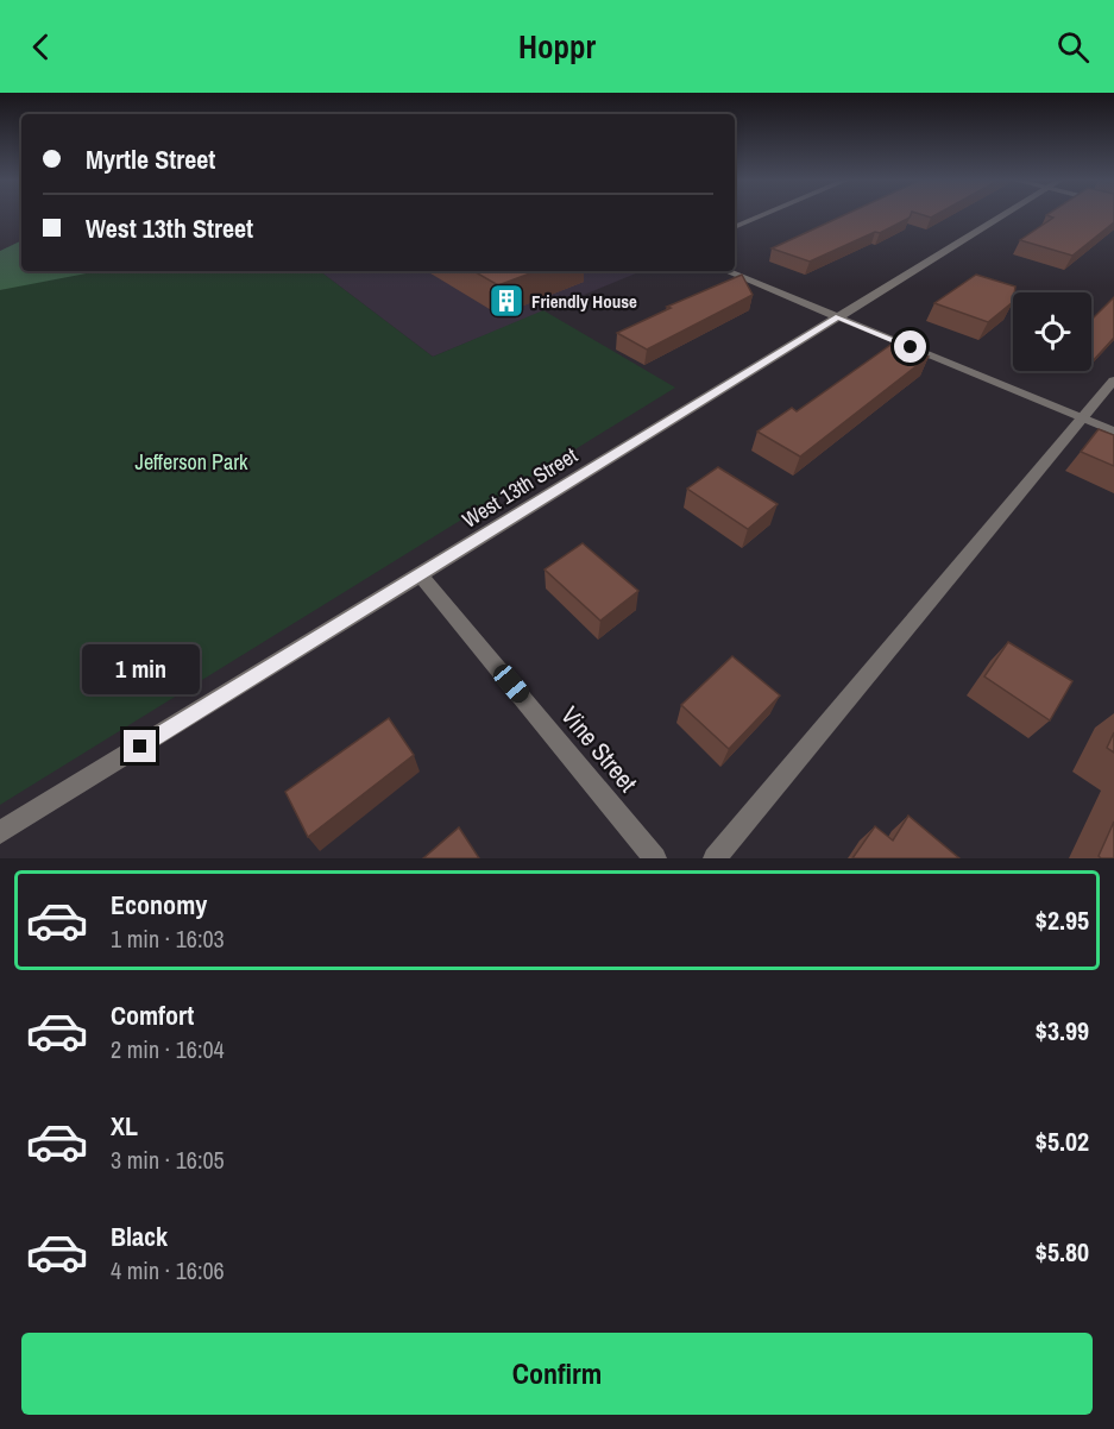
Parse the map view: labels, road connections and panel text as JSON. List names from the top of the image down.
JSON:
{
  "streets": {
    "street": ["West 13th Street", "Vine Street"]
  },
  "crossings": [
    ["West 13th Street", "Vine Street"]
  ],
  "parks": ["Jefferson Park"],
  "places": {
    "building": ["Friendly House"]
  },
  "page": {
    "header": "Hoppr",
    "banner": ["Myrtle Street", "West 13th Street"],
    "bubble": "1 min",
    "list": [
      {
        "name": "Economy",
        "note": "1 min · 16:03",
        "value": "$2.95"
      },
      {
        "name": "Comfort",
        "note": "2 min · 16:04",
        "value": "$3.99"
      },
      {
        "name": "XL",
        "note": "3 min · 16:05",
        "value": "$5.02"
      },
      {
        "name": "Black",
        "note": "4 min · 16:06",
        "value": "$5.80"
      }
    ],
    "buttons": "Confirm"
  }
}
